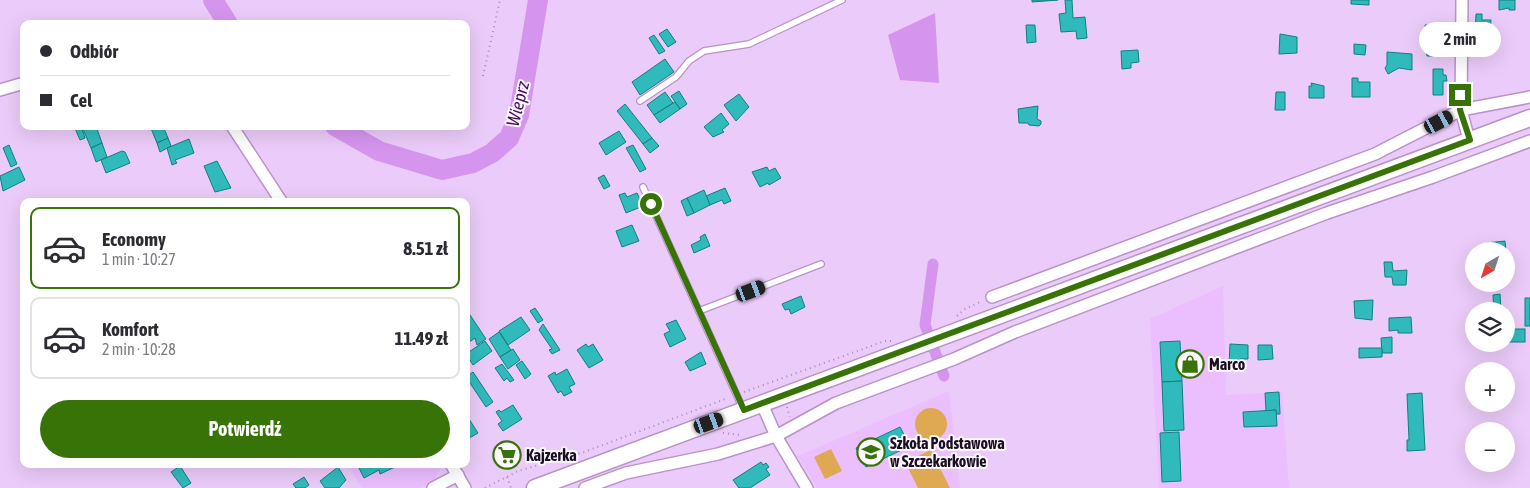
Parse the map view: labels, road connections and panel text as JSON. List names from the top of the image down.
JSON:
{
  "water": ["Wieprz"],
  "places": {
    "shop": ["Marco"],
    "school or university": ["Szkoła Podstawowa w Szczekarkowie"],
    "supermarket": ["Kajzerka"]
  },
  "north": "bottom left",
  "page": {
    "banner": ["Odbiór", "Cel"],
    "bubble": "2 min",
    "list": [
      {
        "name": "Economy",
        "note": "1 min · 10:27",
        "value": "8.51 zł"
      },
      {
        "name": "Komfort",
        "note": "2 min · 10:28",
        "value": "11.49 zł"
      }
    ],
    "map_buttons": ["+", "−"],
    "buttons": "Potwierdź"
  }
}
